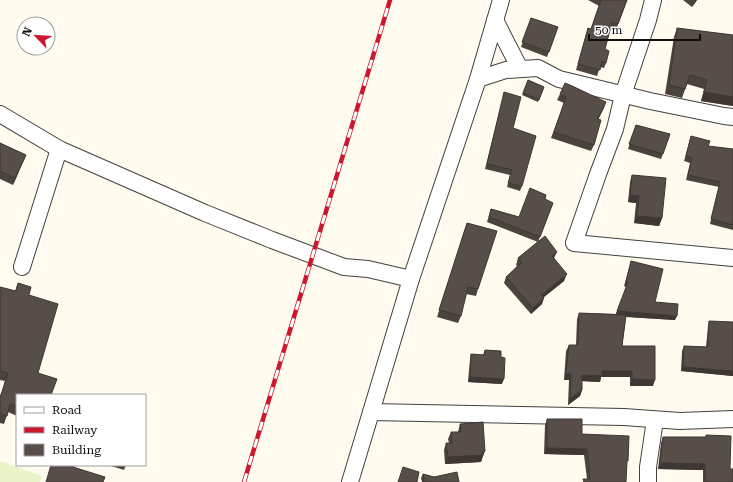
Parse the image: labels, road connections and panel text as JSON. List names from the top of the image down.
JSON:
{
  "legend": ["Road", "Railway", "Building"],
  "scale_bar": "50 m",
  "north": "top left"
}
